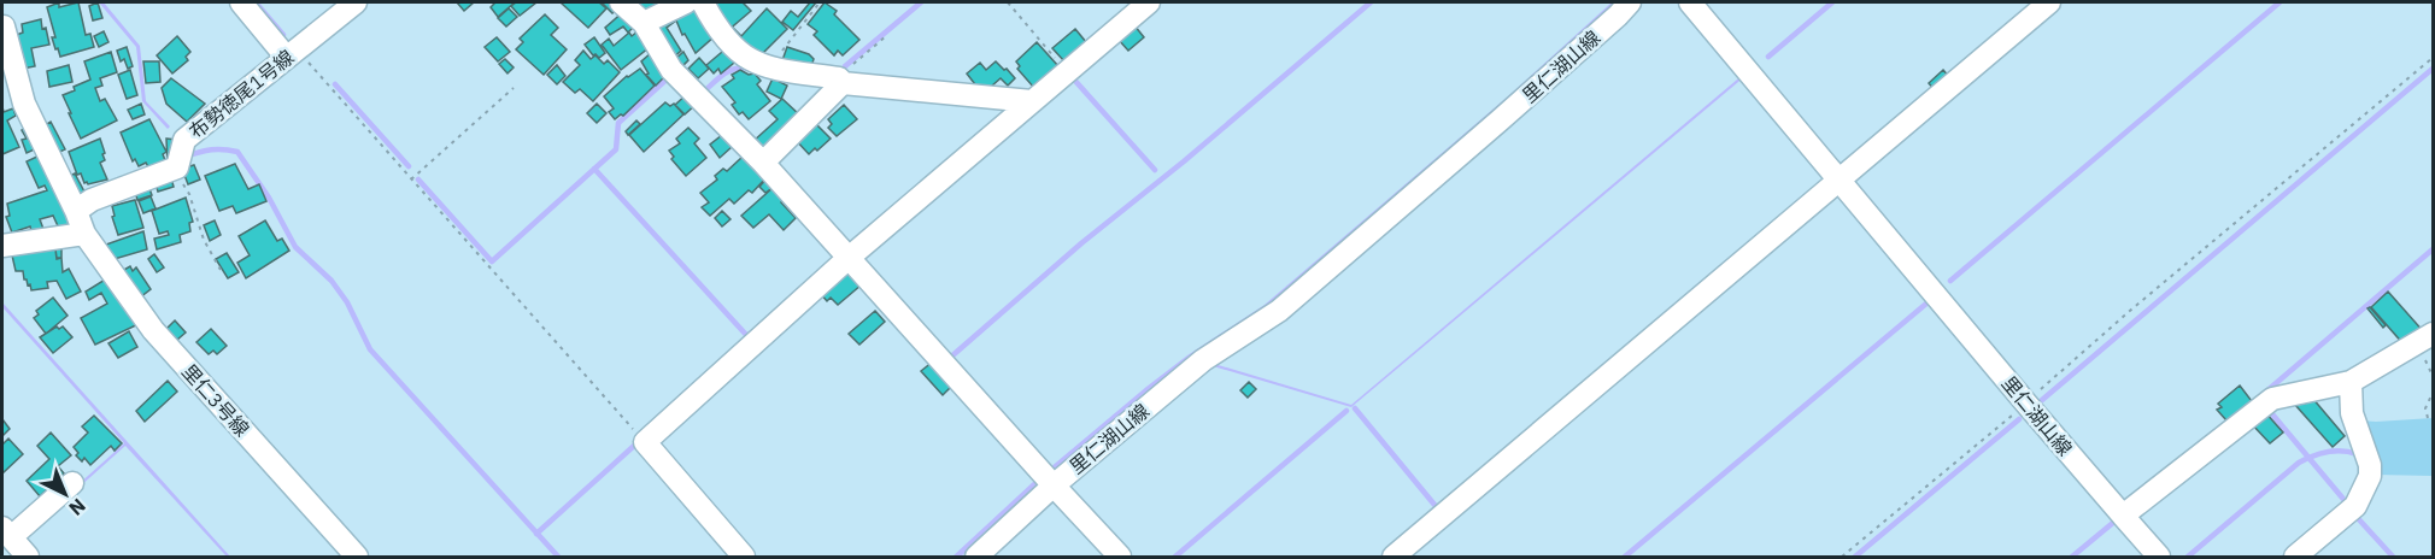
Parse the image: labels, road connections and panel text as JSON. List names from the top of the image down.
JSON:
{
  "streets": {
    "street": ["里仁湖山線", "布勢徳尾1号線", "里仁3号線"]
  },
  "north": "bottom right"
}
